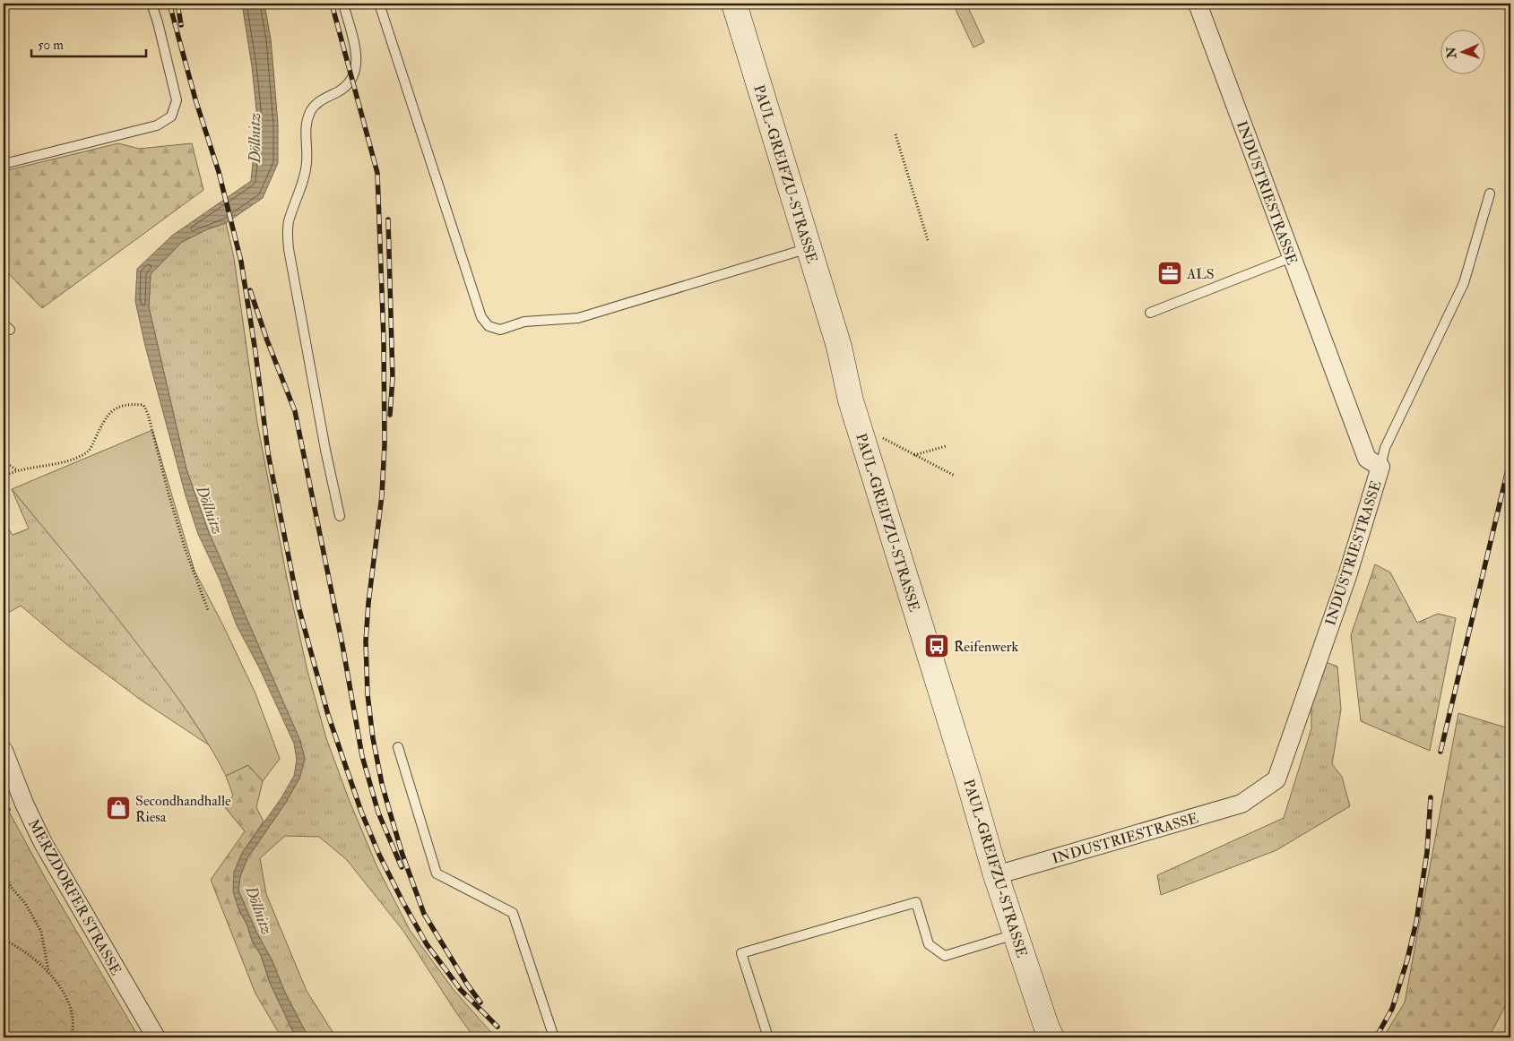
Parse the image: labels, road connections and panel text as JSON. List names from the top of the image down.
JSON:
{
  "streets": {
    "main road": ["PAUL-GREIFZU-STRASSE"],
    "street": ["INDUSTRIESTRASSE", "MERZDORFER STRASSE"]
  },
  "crossings": [
    ["PAUL-GREIFZU-STRASSE", "INDUSTRIESTRASSE"]
  ],
  "water": ["Döllnitz"],
  "places": {
    "office": ["ALS"],
    "bus stop": ["Reifenwerk"],
    "shop": ["Secondhandhalle Riesa"]
  },
  "scale_bar": "50 m",
  "north": "left"
}
